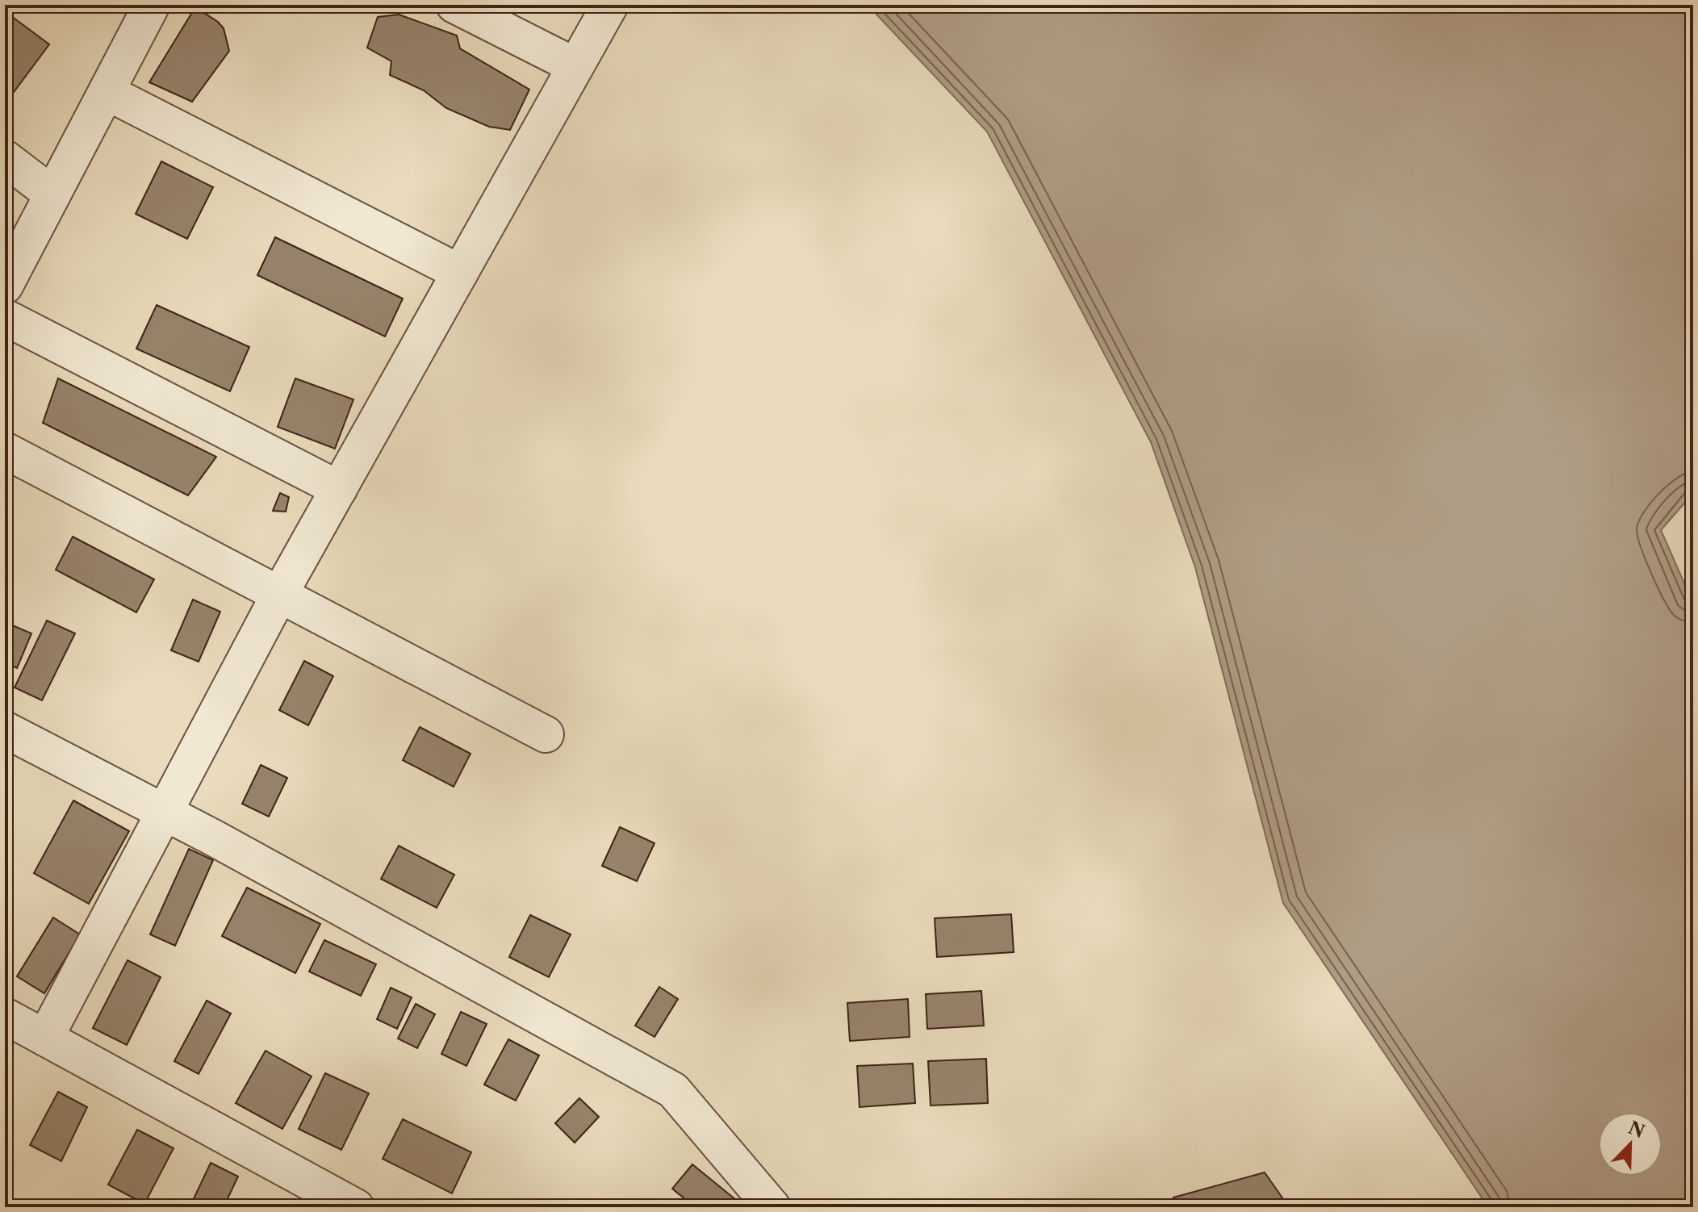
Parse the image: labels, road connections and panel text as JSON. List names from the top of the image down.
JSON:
{
  "north": "top right"
}
